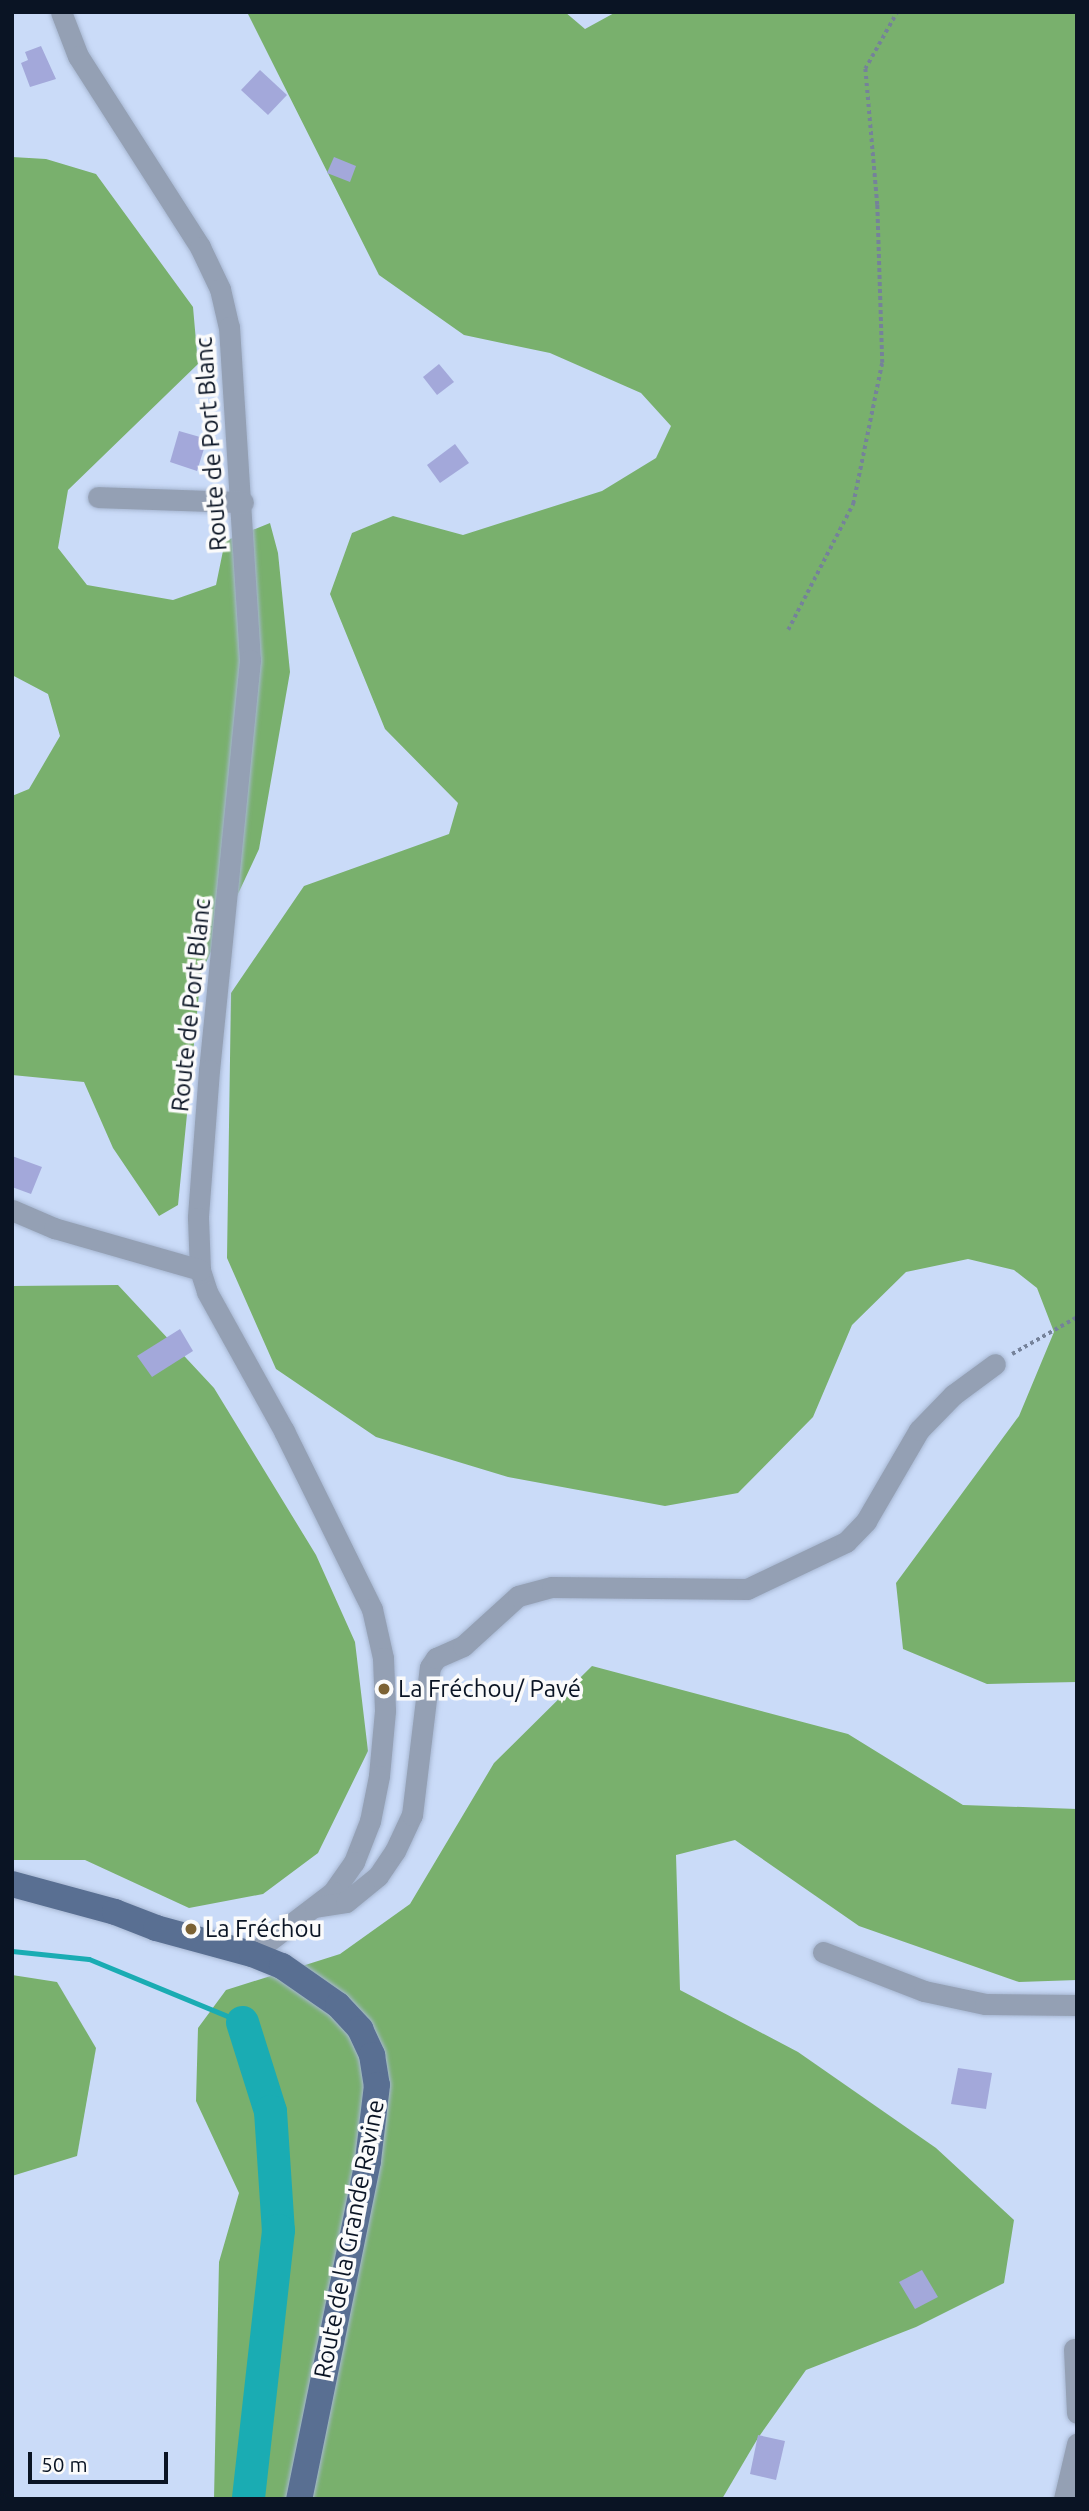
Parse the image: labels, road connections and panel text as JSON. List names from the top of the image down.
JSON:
{
  "streets": {
    "main road": ["Route de la Grande Ravine"],
    "street": ["Route de Port Blanc"]
  },
  "crossings": [
    ["Route de Port Blanc", "Route de la Grande Ravine"]
  ],
  "places": ["La Fréchou/ Pavé", "La Fréchou"],
  "scale_bar": "50 m"
}
